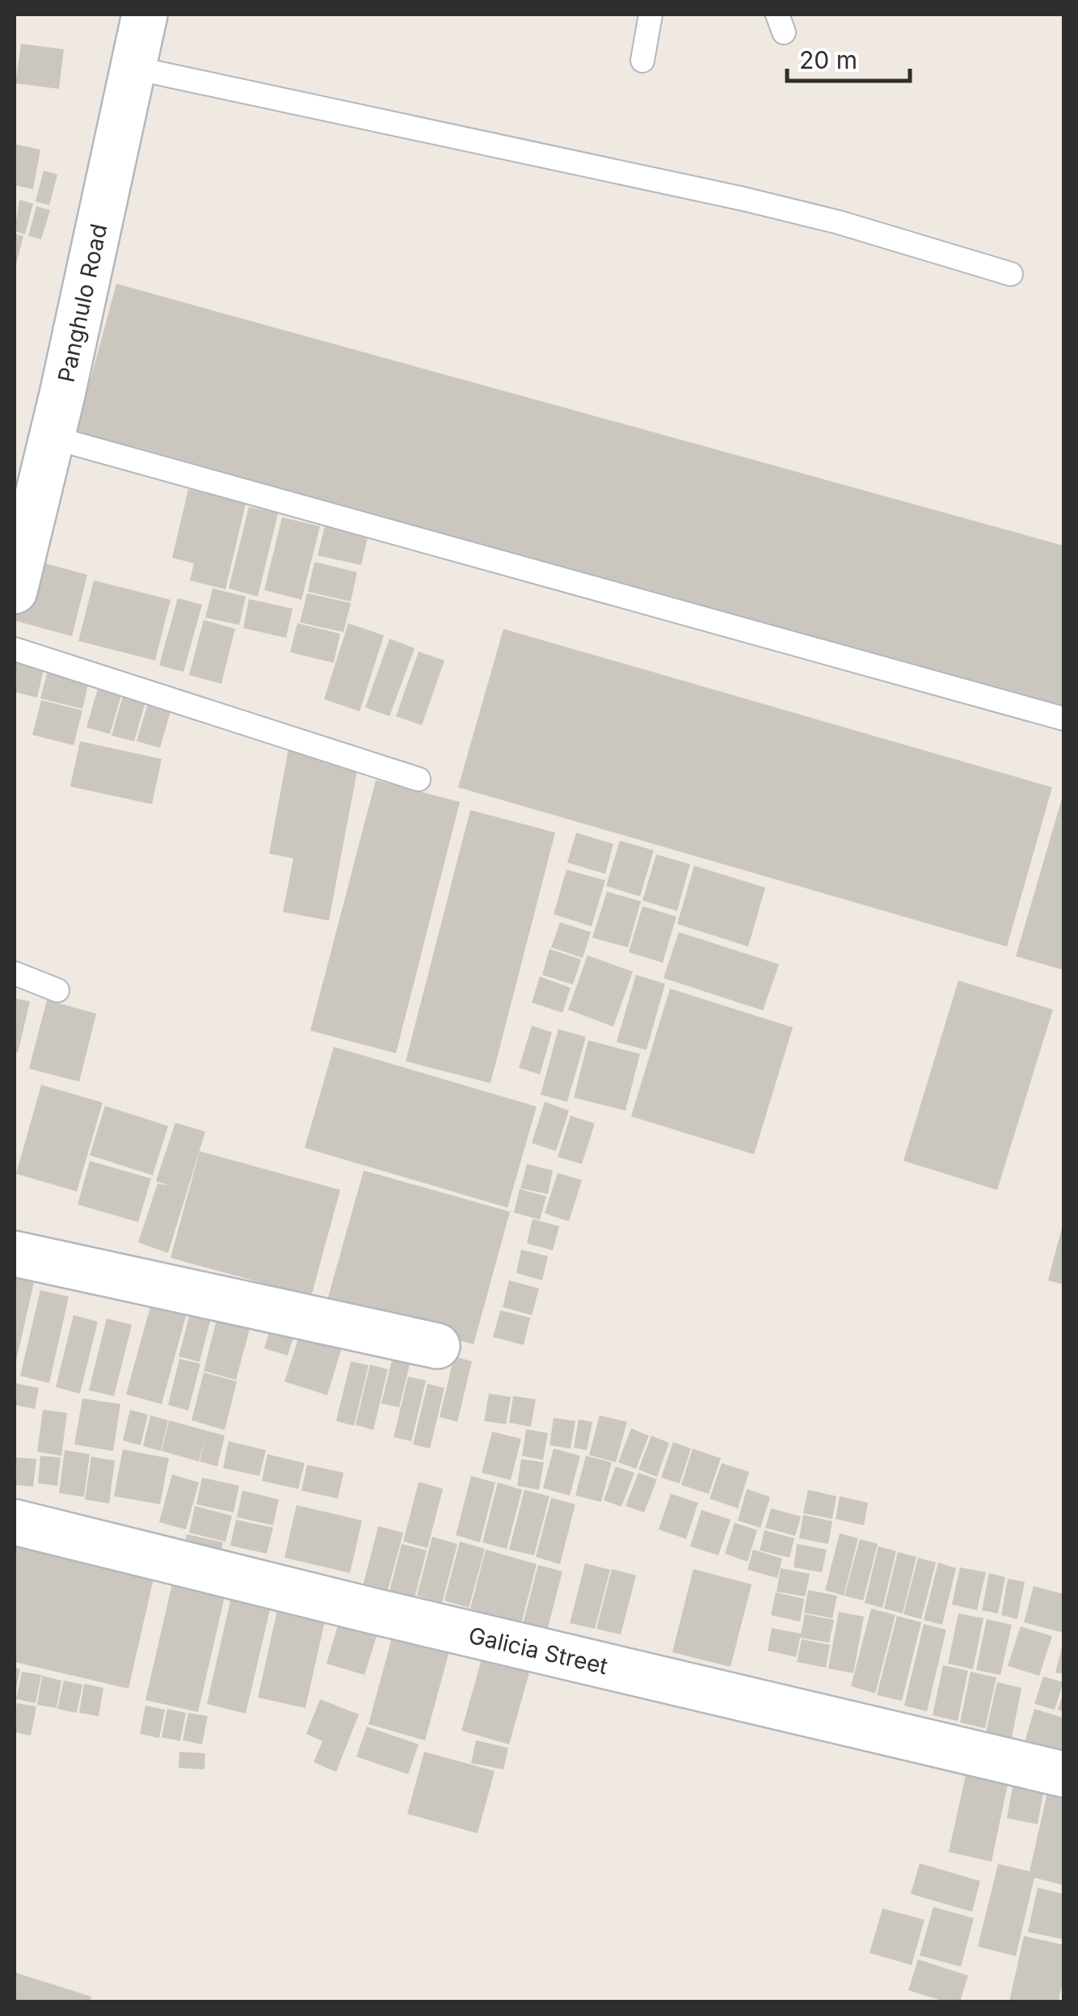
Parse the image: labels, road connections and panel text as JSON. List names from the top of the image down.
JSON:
{
  "streets": {
    "street": ["Panghulo Road", "Galicia Street"]
  },
  "scale_bar": "20 m"
}
